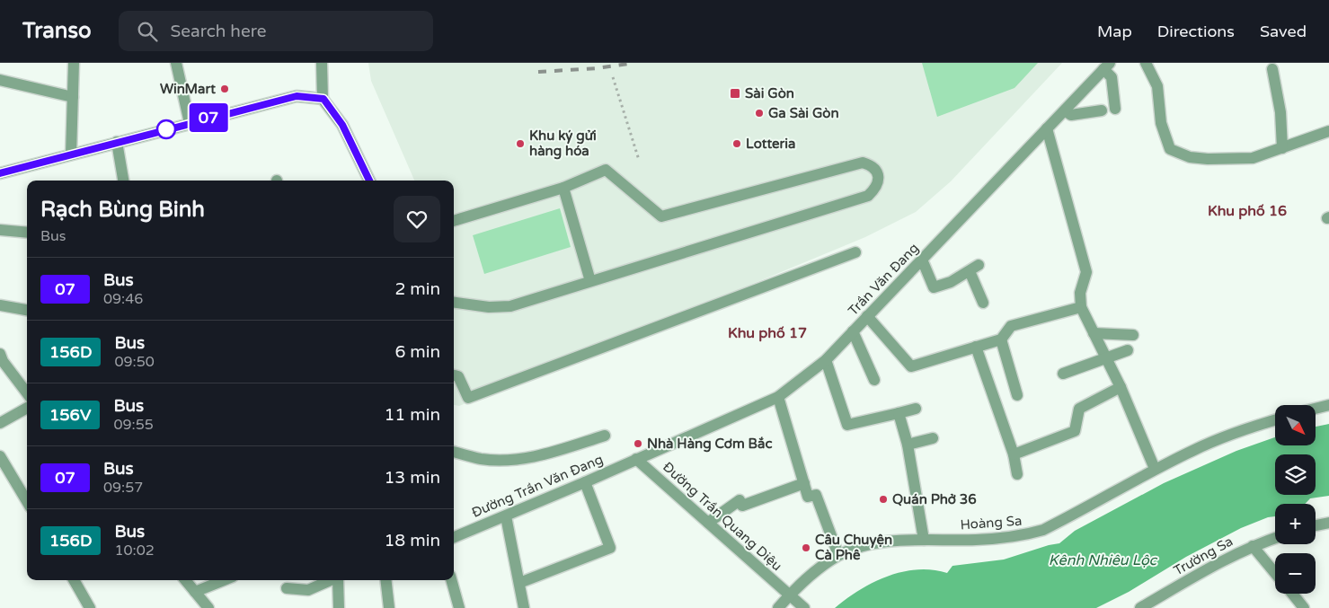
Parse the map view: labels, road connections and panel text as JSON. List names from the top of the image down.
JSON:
{
  "streets": {
    "street": [
      "Trần Văn Ðang",
      "Đường Trần Văn Đang",
      "Đường Trần Quang Diệu",
      "Hoàng Sa",
      "Trường Sa"
    ]
  },
  "crossings": [
    ["Trần Văn Ðang", "Đường Trần Văn Đang"],
    ["Trần Văn Ðang", "Đường Trần Quang Diệu"],
    ["Đường Trần Văn Đang", "Đường Trần Quang Diệu"],
    ["Đường Trần Quang Diệu", "Hoàng Sa"]
  ],
  "districts": ["Khu phố 16", "Khu phố 17"],
  "water": ["Kênh Nhiêu Lộc"],
  "places": {
    "other": [
      "WinMart",
      "Ga Sài Gòn",
      "Khu ký gửi hàng hóa",
      "Lotteria",
      "Nhà Hàng Cơm Bắc",
      "Quán Phở 36",
      "Câu Chuyện Cà Phê"
    ],
    "transit": ["Sài Gòn"]
  },
  "lines": ["bus line 07"],
  "north": "bottom right",
  "page": {
    "header": "Transo",
    "search": "Search here",
    "nav": ["Map", "Directions", "Saved"],
    "on_map": "07",
    "heading": ["Rạch Bùng Binh", "Bus"],
    "list": [
      {
        "mark": "07",
        "name": "Bus",
        "note": "09:46",
        "value": "2 min"
      },
      {
        "mark": "156D",
        "name": "Bus",
        "note": "09:50",
        "value": "6 min"
      },
      {
        "mark": "156V",
        "name": "Bus",
        "note": "09:55",
        "value": "11 min"
      },
      {
        "mark": "07",
        "name": "Bus",
        "note": "09:57",
        "value": "13 min"
      },
      {
        "mark": "156D",
        "name": "Bus",
        "note": "10:02",
        "value": "18 min"
      }
    ],
    "map_buttons": ["+", "−"]
  }
}
